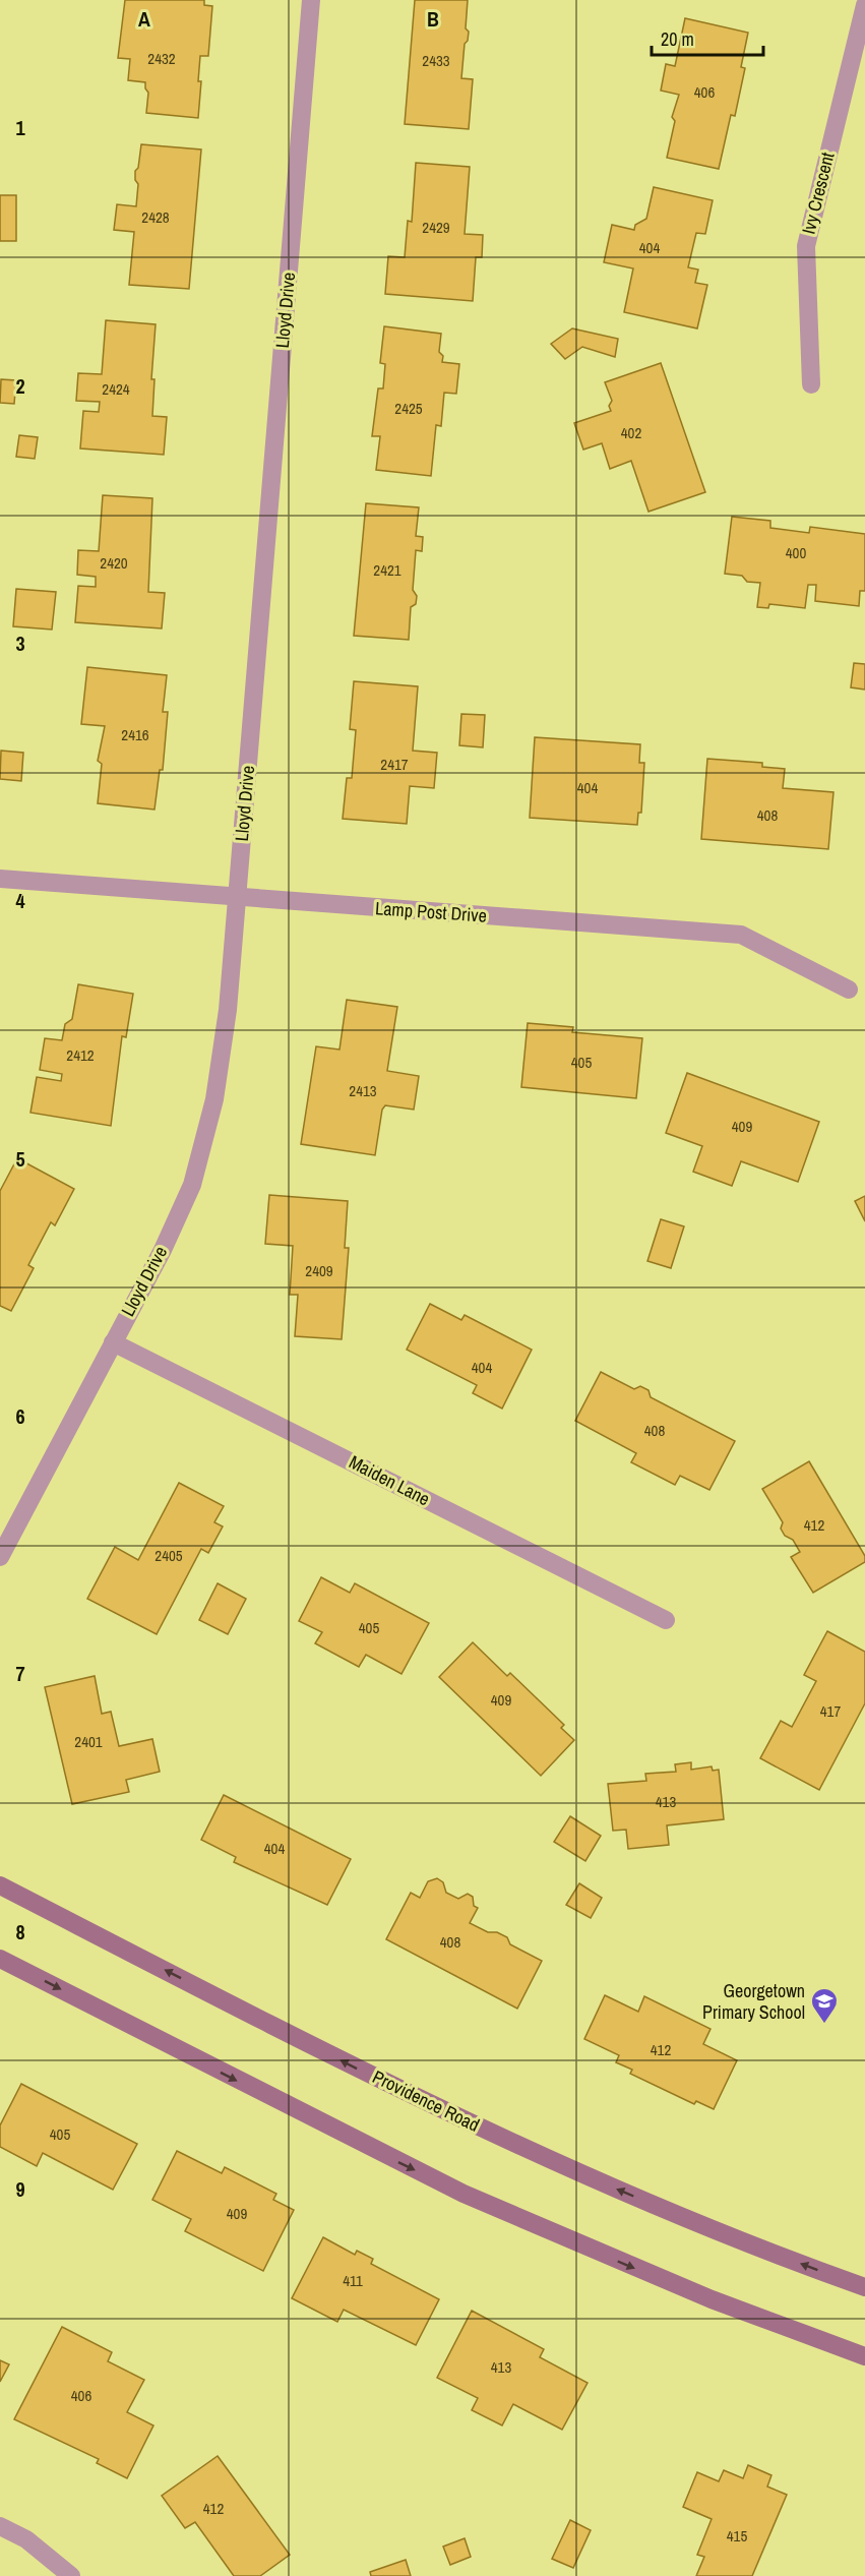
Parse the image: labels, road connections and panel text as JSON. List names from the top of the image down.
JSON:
{
  "streets": {
    "main road": ["Providence Road"],
    "street": [
      "Ivy Crescent",
      "Lloyd Drive",
      "Lamp Post Drive",
      "Maiden Lane"
    ]
  },
  "crossings": [
    ["Lloyd Drive", "Lamp Post Drive"],
    ["Lloyd Drive", "Maiden Lane"]
  ],
  "places": {
    "school or university": ["Georgetown Primary School"]
  },
  "house_numbers": [
    "2432",
    "2433",
    "406",
    "2428",
    "2429",
    "404",
    "2424",
    "2425",
    "402",
    "400",
    "2420",
    "2421",
    "2416",
    "2417",
    "404",
    "408",
    "2412",
    "405",
    "2413",
    "409",
    "2409",
    "404",
    "408",
    "412",
    "2405",
    "405",
    "409",
    "417",
    "2401",
    "413",
    "404",
    "408",
    "412",
    "405",
    "409",
    "411",
    "413",
    "406",
    "412",
    "415"
  ],
  "scale_bar": "20 m",
  "grid": {
    "columns": ["A", "B"],
    "rows": [
      "1",
      "2",
      "3",
      "4",
      "5",
      "6",
      "7",
      "8",
      "9"
    ]
  }
}
